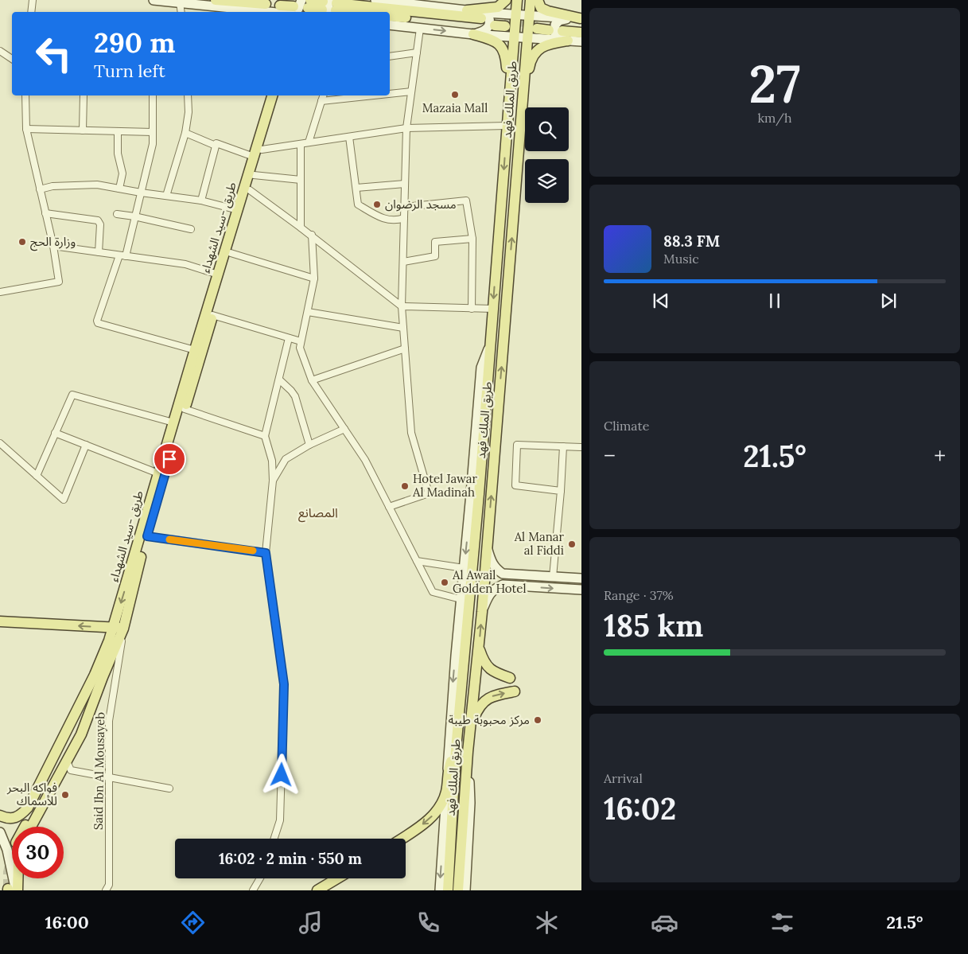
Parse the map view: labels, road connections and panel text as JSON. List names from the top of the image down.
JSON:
{
  "streets": {
    "main road": ["طريق الملك فهد", "طريق -سيد الشهداء"],
    "street": ["Said Ibn Al Mousayeb"]
  },
  "crossings": [
    ["طريق -سيد الشهداء", "Said Ibn Al Mousayeb"]
  ],
  "districts": ["المصانع"],
  "places": [
    "Mazaia Mall",
    "مسجد الرضوان",
    "وزارة الحج",
    "Hotel Jawar Al Madinah",
    "Al Manar al Fiddi",
    "Al Awail Golden Hotel",
    "مركز محبوبة طيبة",
    "فواكه البحر للأسماك"
  ],
  "page": {
    "tile": [
      ["27", "km/h"],
      "Climate",
      ["Range · 37%", "185 km"],
      ["Arrival", "16:02"]
    ],
    "turn": ["290 m", "Turn left"],
    "song": ["88.3 FM", "Music"],
    "heat": ["−", "21.5°", "+"],
    "limit": "30",
    "trip": "16:02 · 2 min · 550 m",
    "tabs": ["16:00", "21.5°"]
  }
}
